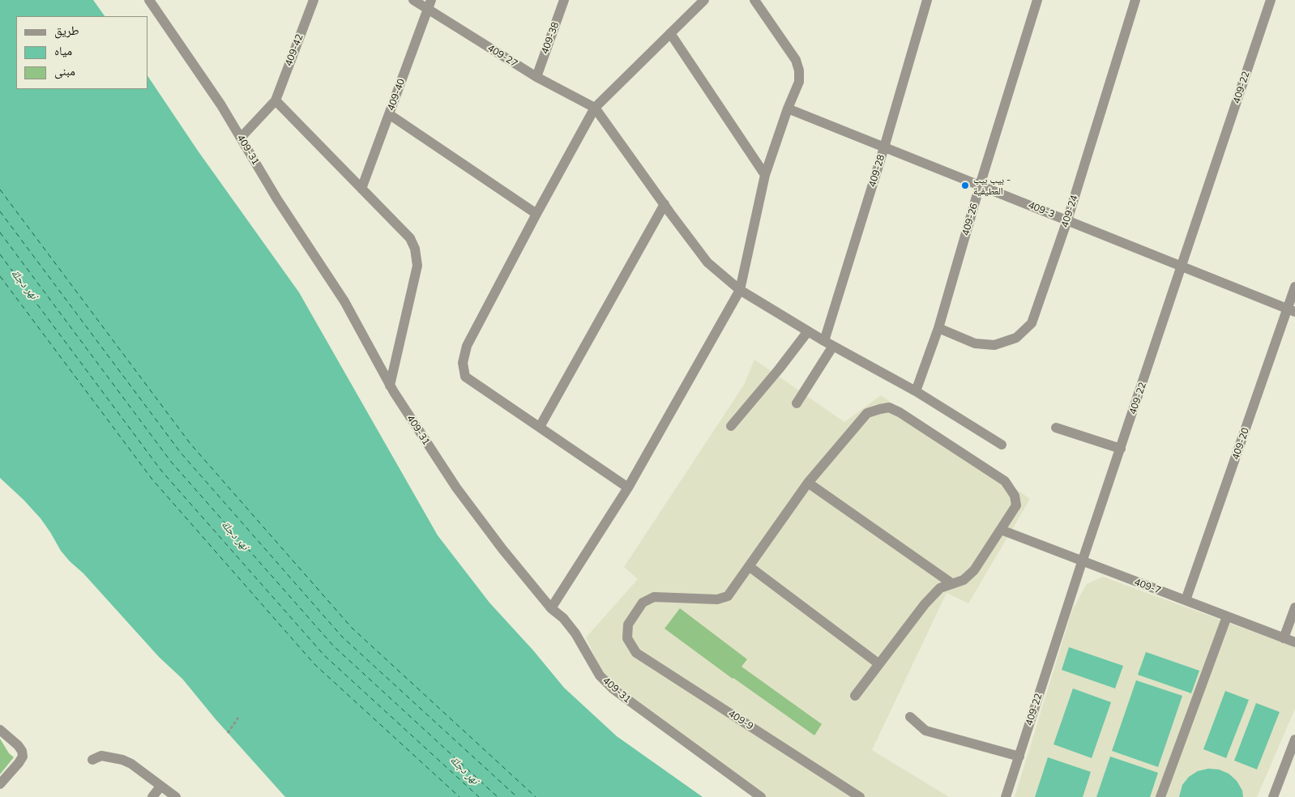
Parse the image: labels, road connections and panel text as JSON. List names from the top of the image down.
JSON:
{
  "streets": {
    "street": [
      "409-38",
      "409-42",
      "409-27",
      "409-22",
      "409-40",
      "409-31",
      "409-28",
      "409-3",
      "409-24",
      "409-26",
      "409-20",
      "409-7",
      "409-9"
    ]
  },
  "crossings": [
    ["409-38", "409-27"],
    ["409-27", "409-40"],
    ["409-22", "409-3"],
    ["409-22", "409-7"],
    ["409-28", "409-3"],
    ["409-3", "409-24"],
    ["409-3", "409-26"],
    ["409-3", "409-20"],
    ["409-24", "409-26"],
    ["409-20", "409-7"]
  ],
  "water": ["نهر دجلة"],
  "places": ["بيب بيب - العطيفية"],
  "legend": ["طريق", "مياه", "مبنى"]
}
